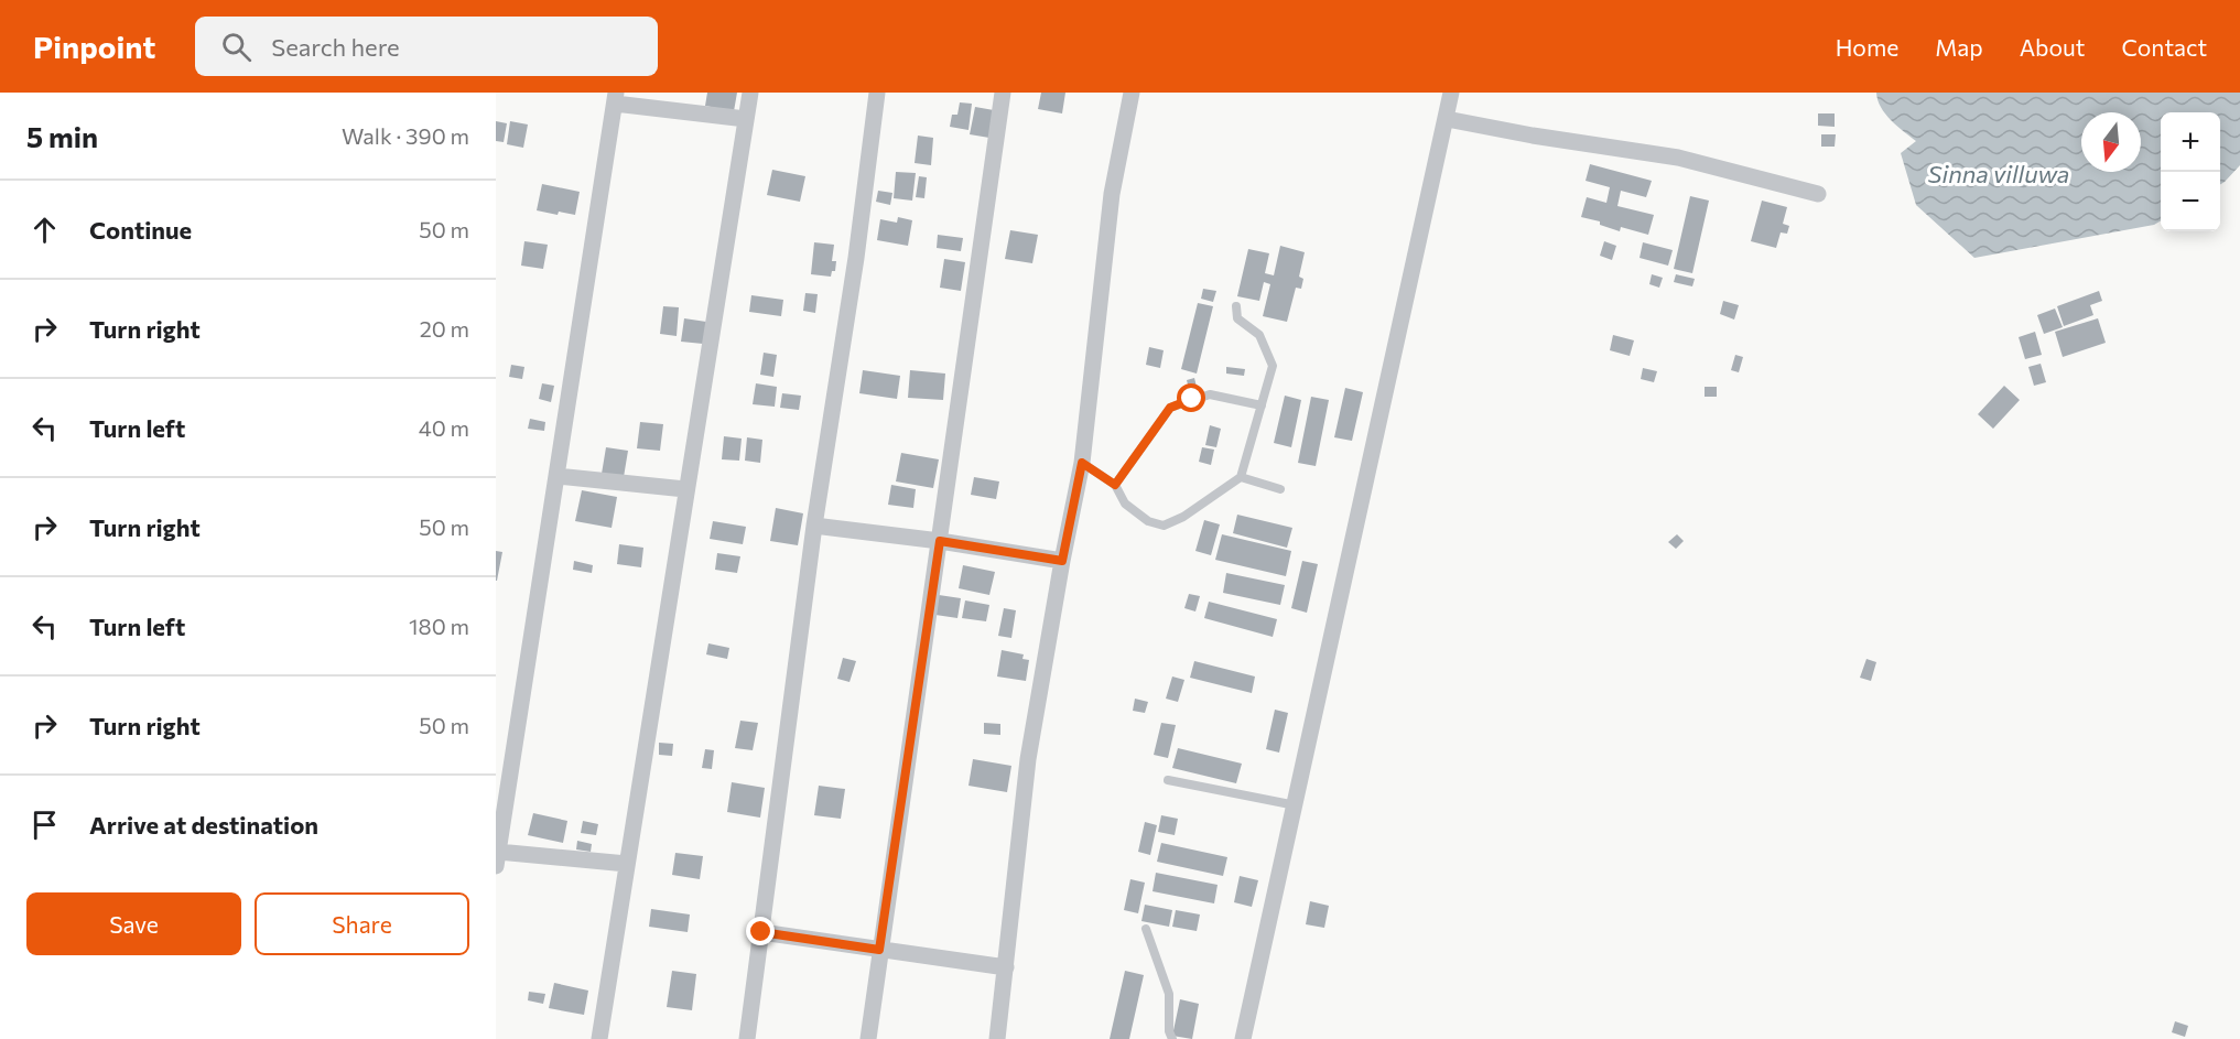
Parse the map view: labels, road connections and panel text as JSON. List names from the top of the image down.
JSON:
{
  "water": ["Sinna villuwa"],
  "north": "bottom",
  "page": {
    "header": "Pinpoint",
    "search": "Search here",
    "nav": [
      "Home",
      "Map",
      "About",
      "Contact"
    ],
    "heading": ["5 min", "Walk · 390 m"],
    "map_buttons": ["+", "−"],
    "list": [
      ["Continue", "50 m"],
      ["Turn right", "20 m"],
      ["Turn left", "40 m"],
      ["Turn right", "50 m"],
      ["Turn left", "180 m"],
      ["Turn right", "50 m"],
      "Arrive at destination"
    ],
    "buttons": ["Save", "Share"]
  }
}
